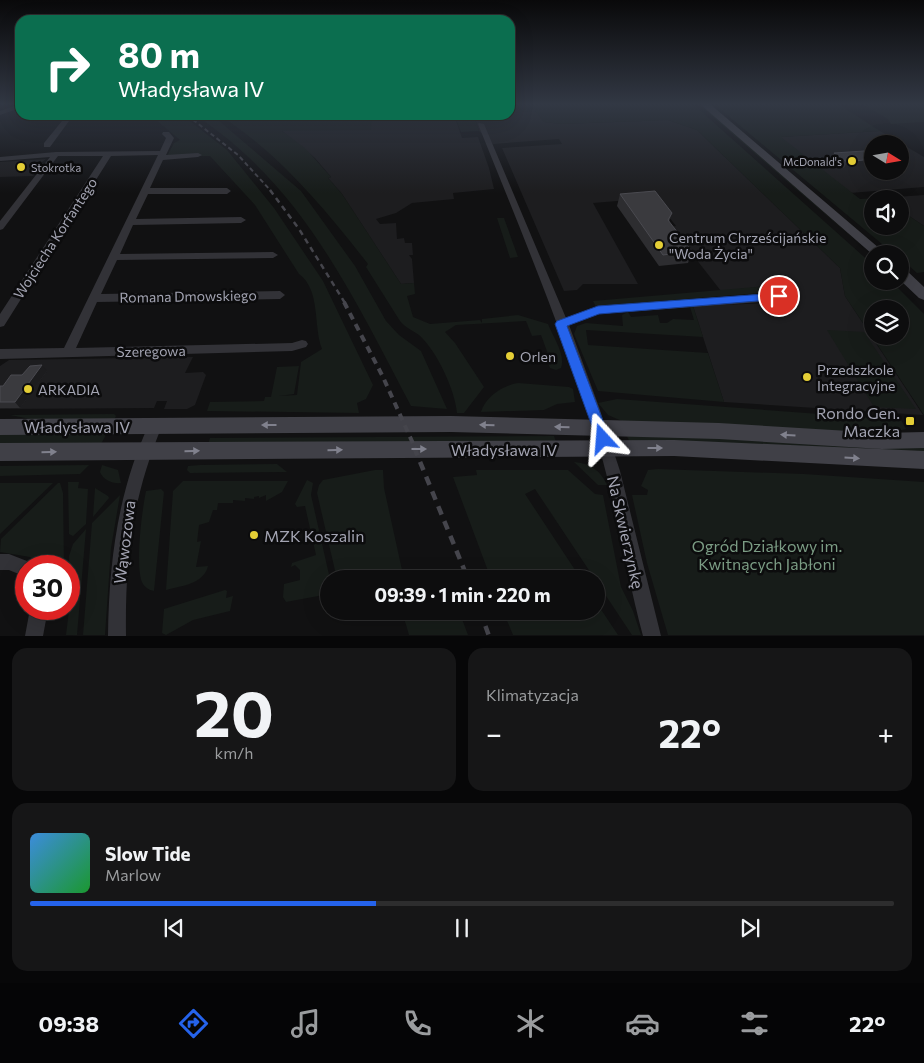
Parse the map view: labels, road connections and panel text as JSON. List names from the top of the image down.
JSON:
{
  "streets": {
    "main road": ["Władysława IV"],
    "street": [
      "Wojciecha Korfantego",
      "Romana Dmowskiego",
      "Szeregowa",
      "Na Skwierzynkę",
      "Wąwozowa"
    ]
  },
  "crossings": [
    ["Romana Dmowskiego", "Szeregowa"],
    ["Władysława IV", "Na Skwierzynkę"],
    ["Władysława IV", "Wąwozowa"]
  ],
  "parks": ["Ogród Działkowy im. Kwitnących Jabłoni"],
  "places": {
    "other": [
      "McDonald's",
      "Stokrotka",
      "Centrum Chrześcijańskie \"Woda Życia\"",
      "Orlen",
      "Przedszkole Integracyjne",
      "ARKADIA",
      "MZK Koszalin"
    ],
    "transit": ["Rondo Gen. Maczka"]
  },
  "north": "right",
  "page": {
    "turn": ["80 m", "Władysława IV"],
    "limit": "30",
    "trip": "09:39 · 1 min · 220 m",
    "tile": [
      ["20", "km/h"],
      "Klimatyzacja"
    ],
    "heat": ["−", "22°", "+"],
    "song": ["Slow Tide", "Marlow"],
    "tabs": ["09:38", "22°"]
  }
}
